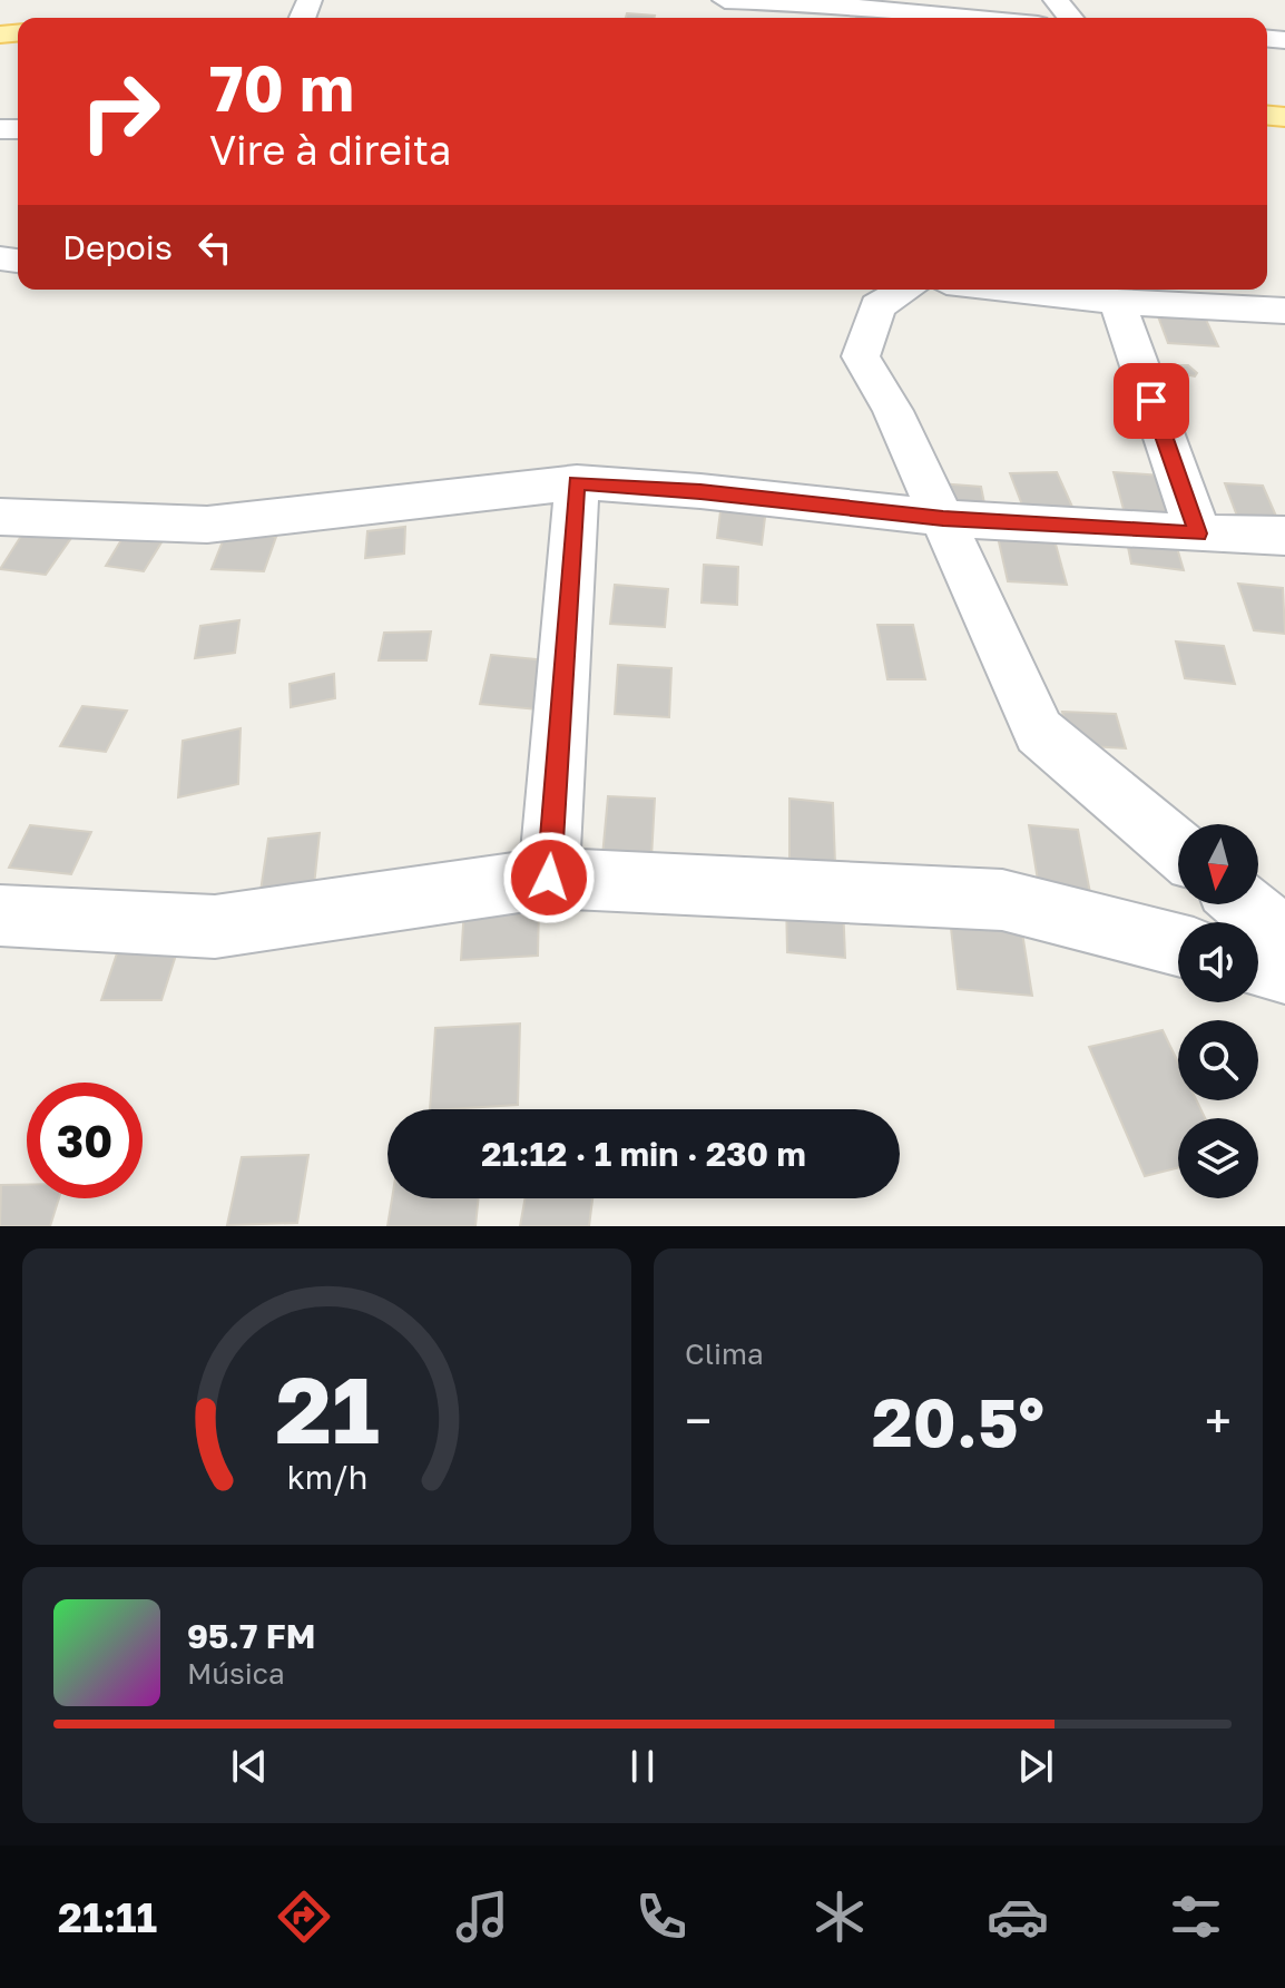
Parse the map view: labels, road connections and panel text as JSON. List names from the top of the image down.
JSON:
{
  "north": "bottom",
  "page": {
    "turn": ["70 m", "Vire à direita"],
    "then": "Depois",
    "limit": "30",
    "trip": "21:12 · 1 min · 230 m",
    "tile": "Clima",
    "heat": ["−", "20.5°", "+"],
    "song": ["95.7 FM", "Música"],
    "tabs": "21:11",
    "gauge": ["21", "km/h"]
  }
}
